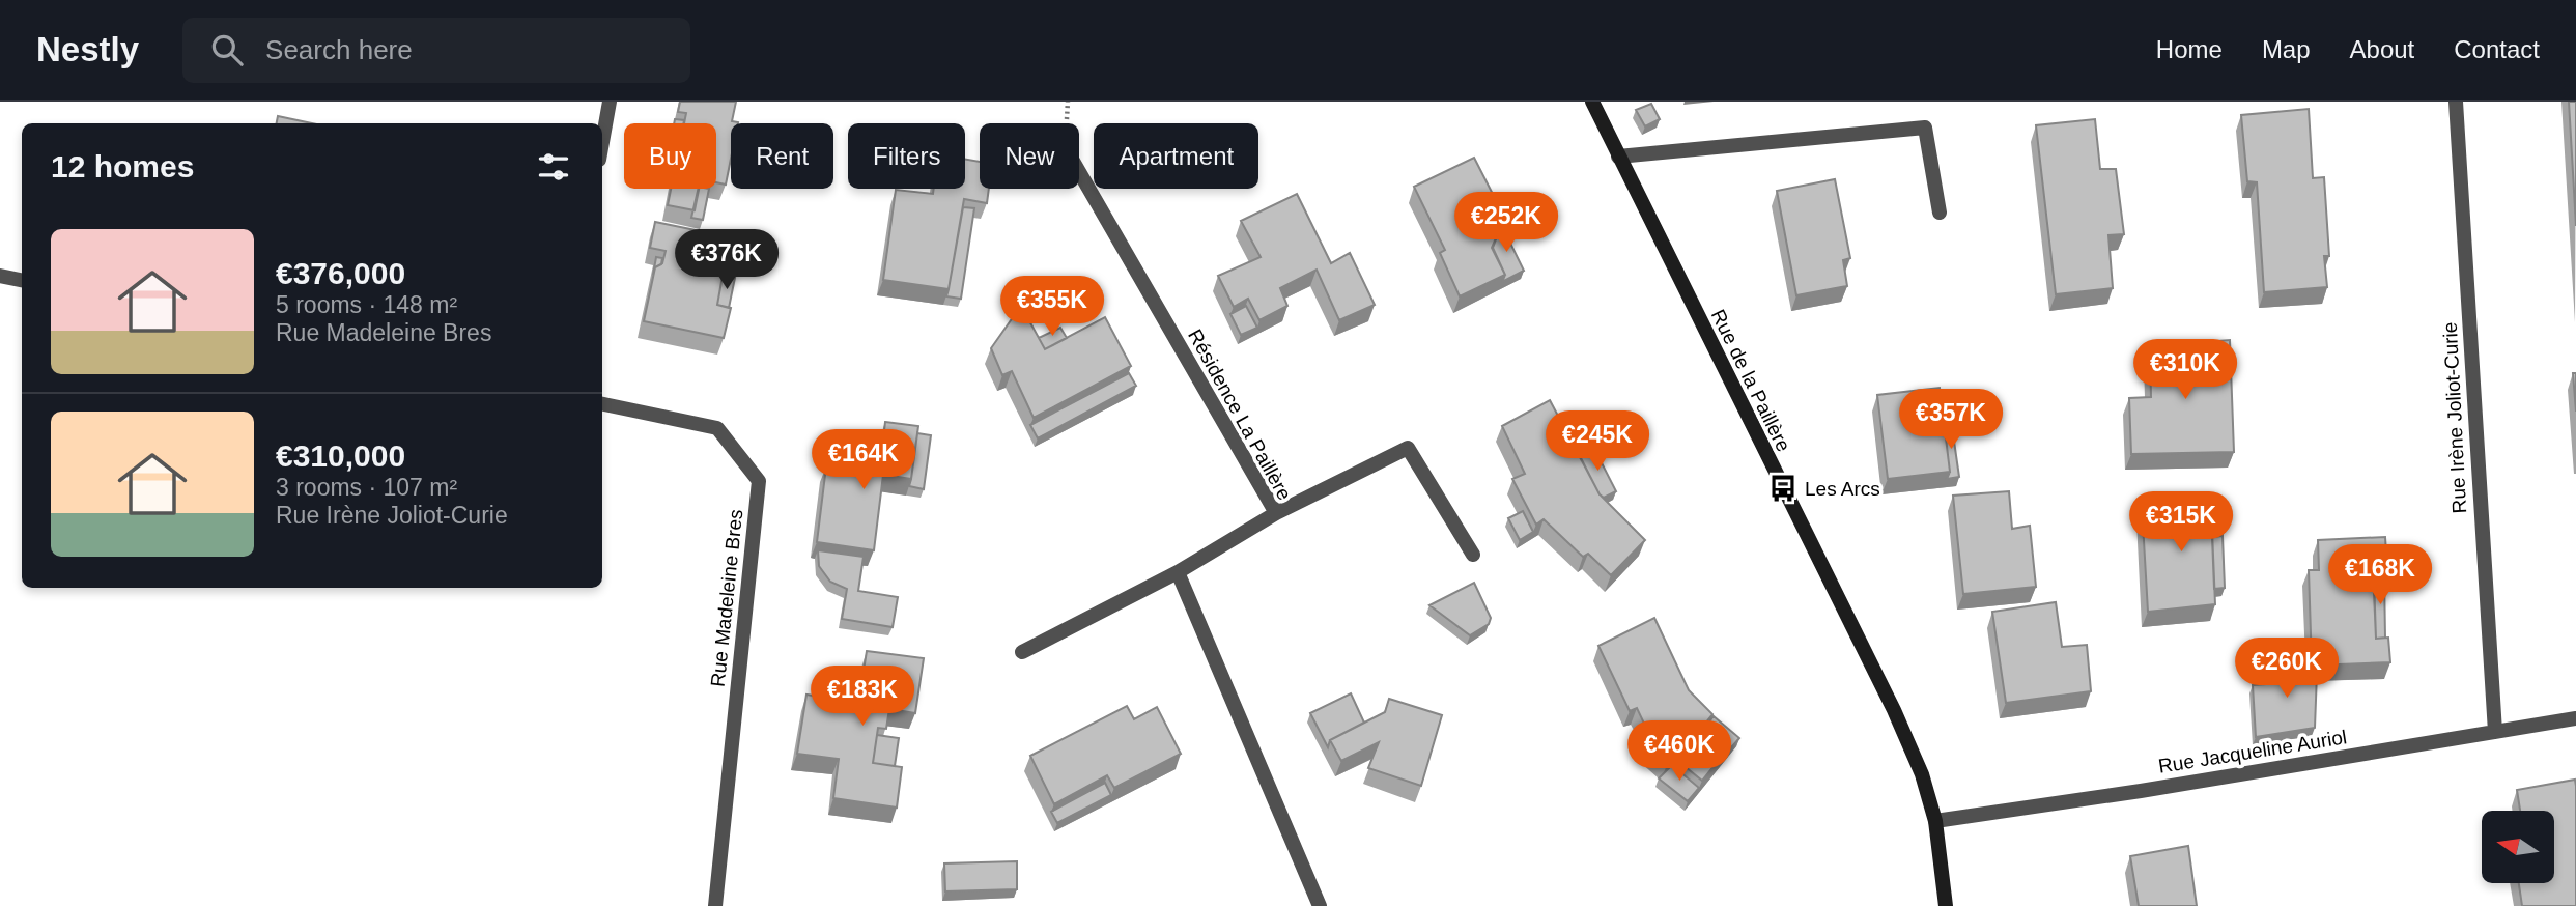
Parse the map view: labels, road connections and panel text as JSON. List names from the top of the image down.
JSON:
{
  "streets": {
    "street": [
      "Rue de la Paillère",
      "Résidence La Paillère",
      "Rue Irène Joliot-Curie",
      "Rue Madeleine Bres",
      "Rue Jacqueline Auriol"
    ]
  },
  "crossings": [
    ["Rue de la Paillère", "Rue Jacqueline Auriol"],
    ["Rue Irène Joliot-Curie", "Rue Jacqueline Auriol"]
  ],
  "places": {
    "bus stop": ["Les Arcs"]
  },
  "north": "left",
  "page": {
    "header": "Nestly",
    "search": "Search here",
    "nav": [
      "Home",
      "Map",
      "About",
      "Contact"
    ],
    "chip": [
      "Buy",
      "Rent",
      "Filters",
      "New",
      "Apartment"
    ],
    "heading": "12 homes",
    "price": [
      "€252K",
      "€376K",
      "€355K",
      "€310K",
      "€357K",
      "€245K",
      "€164K",
      "€315K",
      "€168K",
      "€260K",
      "€183K",
      "€460K"
    ],
    "list": [
      {
        "name": "€376,000",
        "note": "5 rooms · 148 m² · Rue Madeleine Bres"
      },
      {
        "name": "€310,000",
        "note": "3 rooms · 107 m² · Rue Irène Joliot-Curie"
      }
    ]
  }
}
